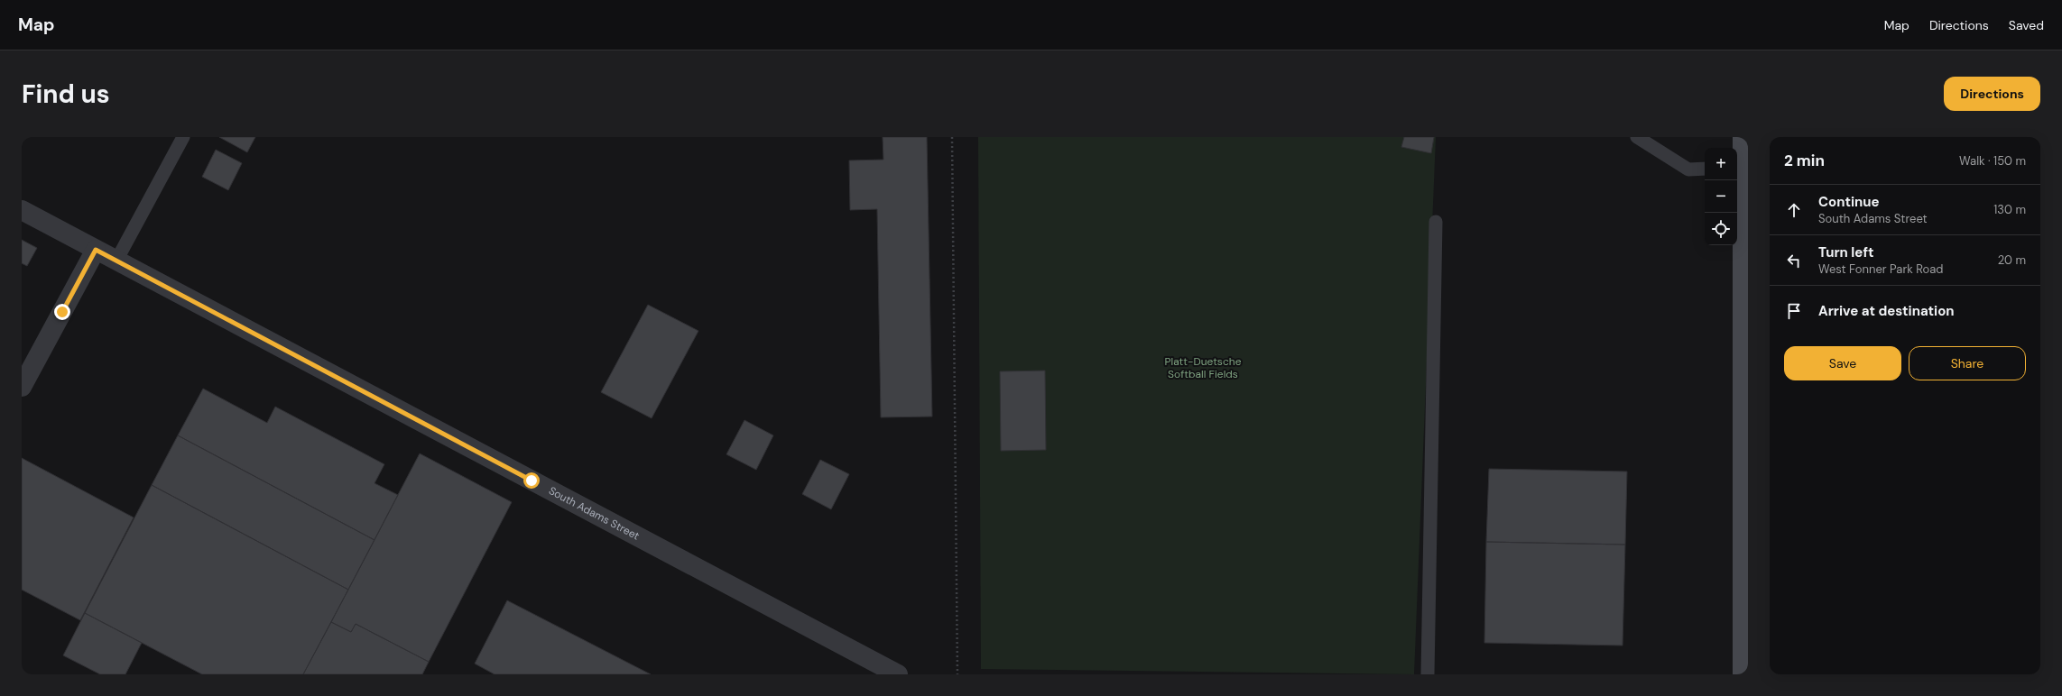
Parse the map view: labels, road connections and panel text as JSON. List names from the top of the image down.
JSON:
{
  "streets": {
    "street": ["South Adams Street"]
  },
  "parks": ["Platt-Duetsche Softball Fields"],
  "page": {
    "header": "Map",
    "nav": ["Map", "Directions", "Saved"],
    "buttons": [
      "Directions",
      ["Save", "Share"]
    ],
    "title": "Find us",
    "heading": ["2 min", "Walk · 150 m"],
    "map_buttons": ["+", "−"],
    "list": [
      ["Continue", "South Adams Street", "130 m"],
      ["Turn left", "West Fonner Park Road", "20 m"],
      "Arrive at destination"
    ]
  }
}
